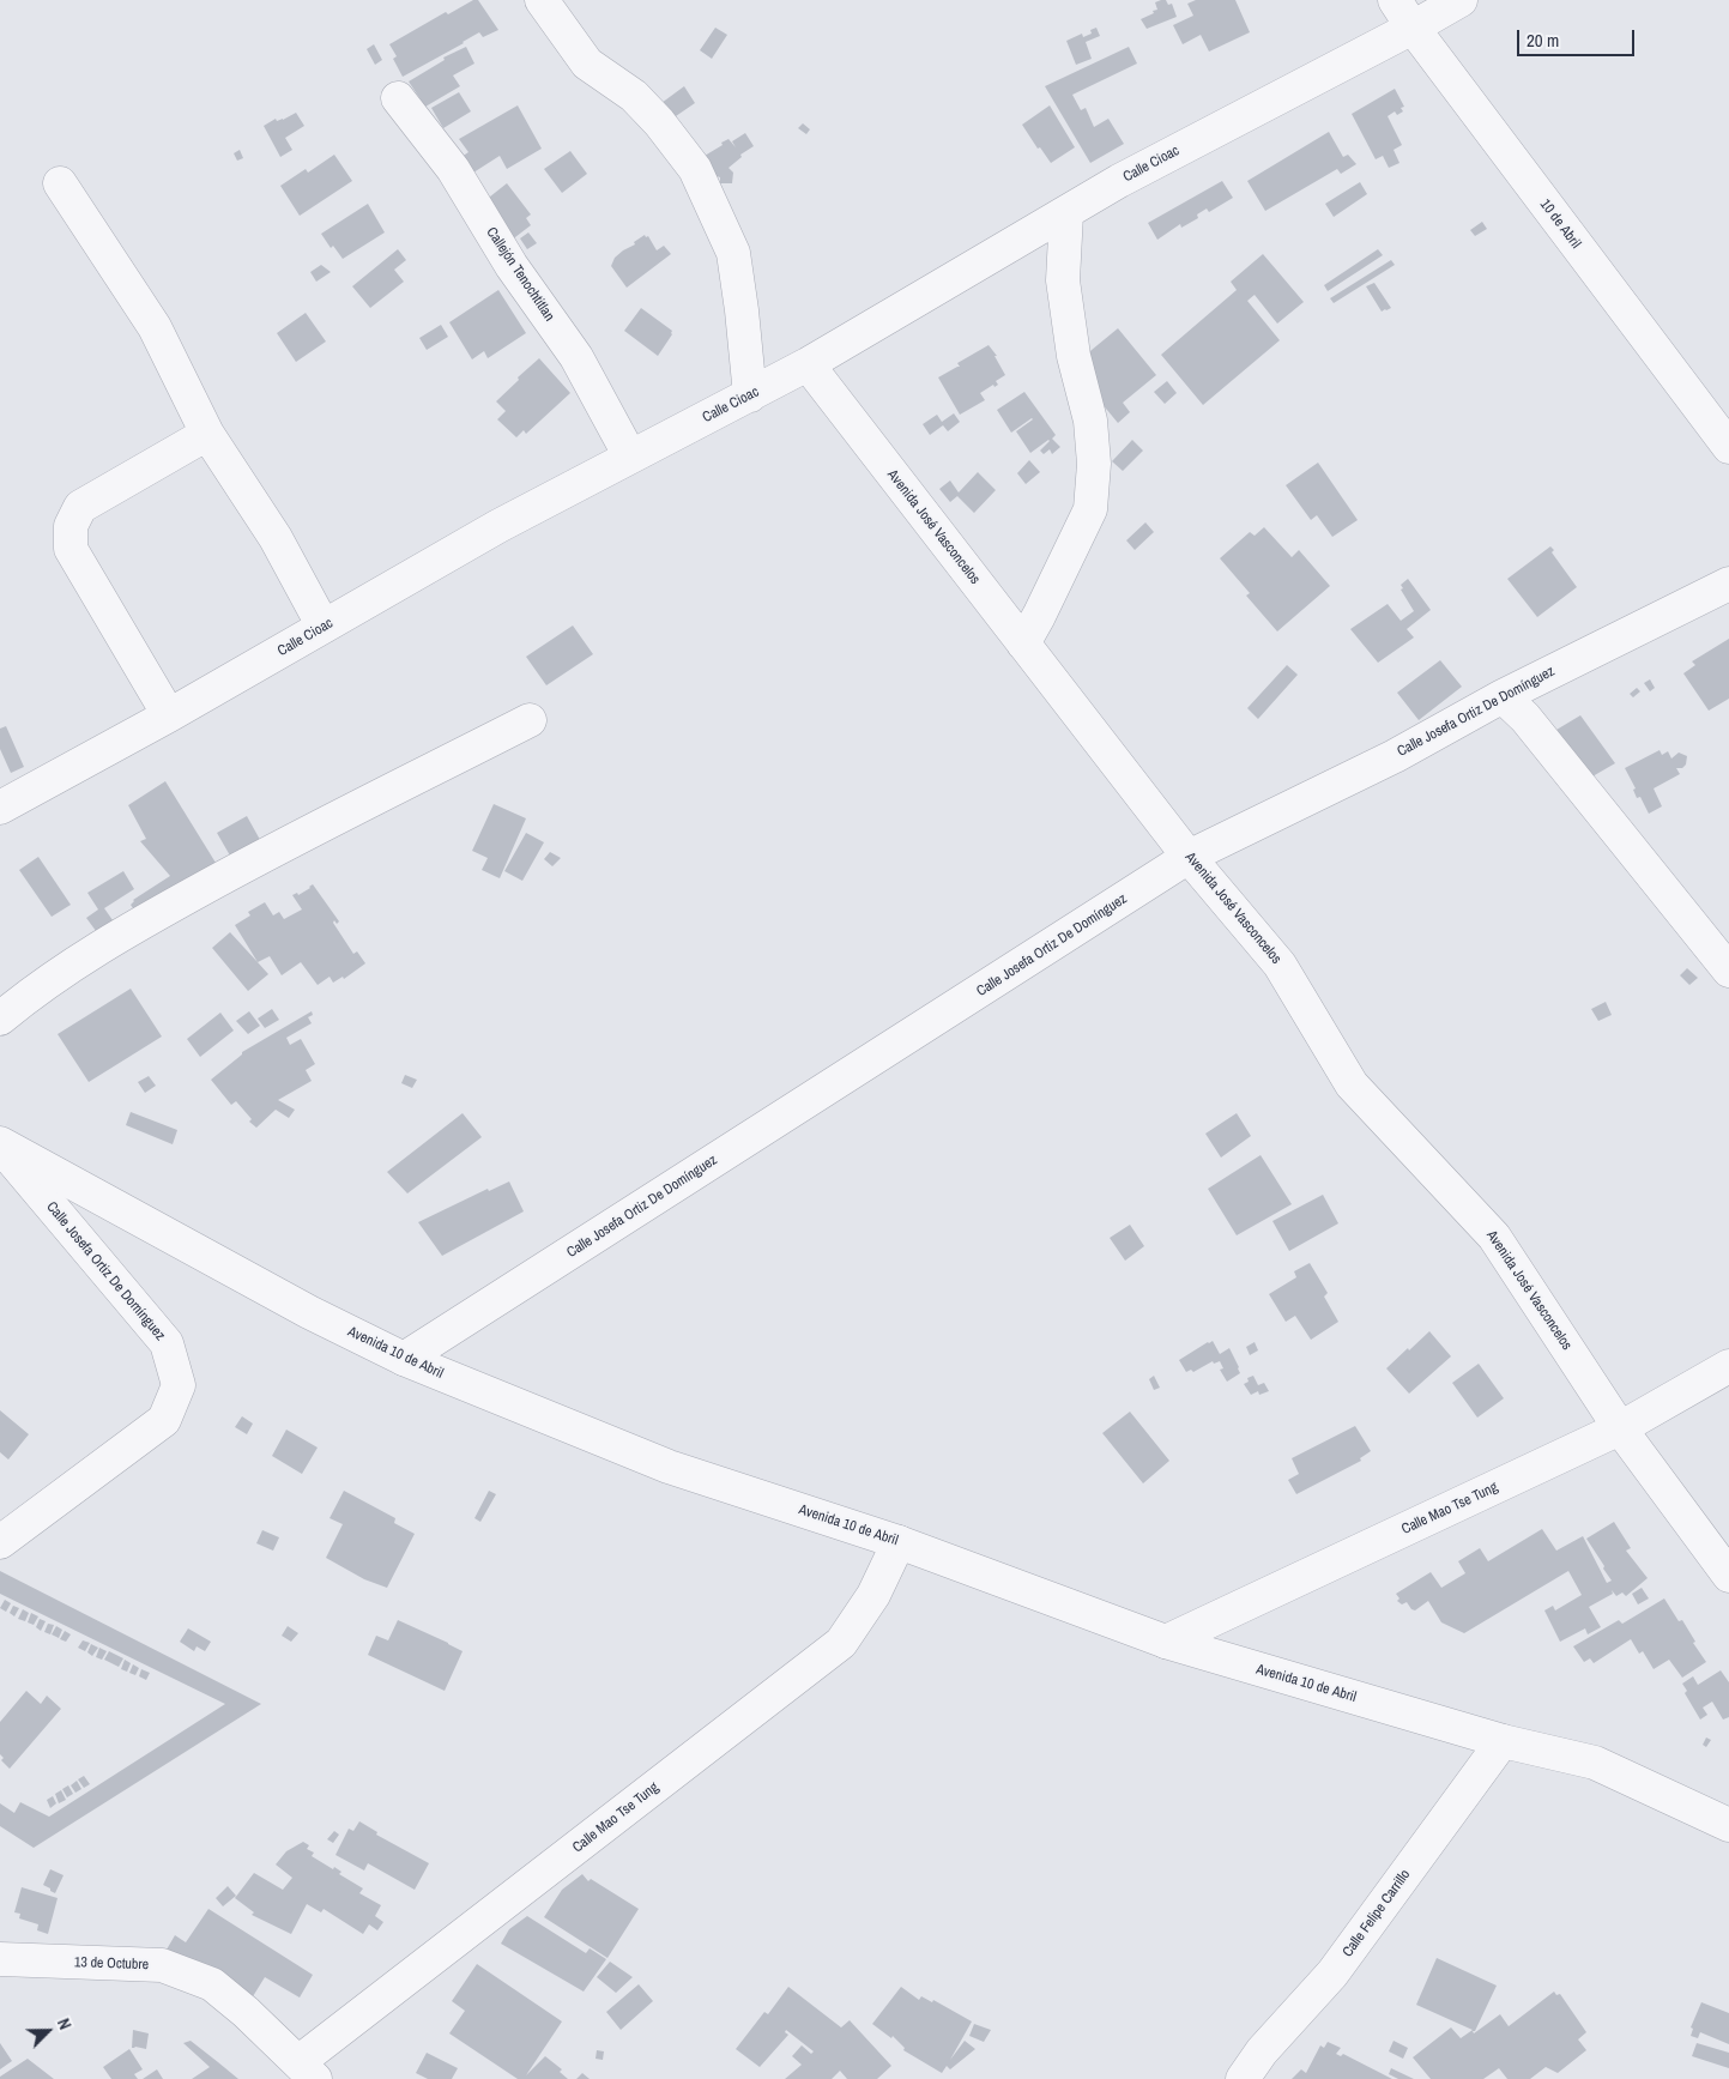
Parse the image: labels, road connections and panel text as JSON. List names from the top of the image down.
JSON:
{
  "streets": {
    "street": [
      "Calle Cioac",
      "10 de Abril",
      "Callejón Tenochtitlan",
      "Avenida José Vasconcelos",
      "Calle Josefa Ortiz De Domínguez",
      "Avenida 10 de Abril",
      "Calle Mao Tse Tung",
      "Calle Felipe Carrillo",
      "13 de Octubre"
    ]
  },
  "crossings": [
    ["Calle Cioac", "10 de Abril"],
    ["Calle Cioac", "Callejón Tenochtitlan"],
    ["Calle Cioac", "Avenida José Vasconcelos"],
    ["Avenida José Vasconcelos", "Calle Josefa Ortiz De Domínguez"],
    ["Avenida José Vasconcelos", "Calle Mao Tse Tung"],
    ["Calle Josefa Ortiz De Domínguez", "Avenida 10 de Abril"],
    ["Avenida 10 de Abril", "Calle Mao Tse Tung"],
    ["Avenida 10 de Abril", "Calle Felipe Carrillo"],
    ["Calle Mao Tse Tung", "13 de Octubre"]
  ],
  "scale_bar": "20 m",
  "north": "top right"
}
